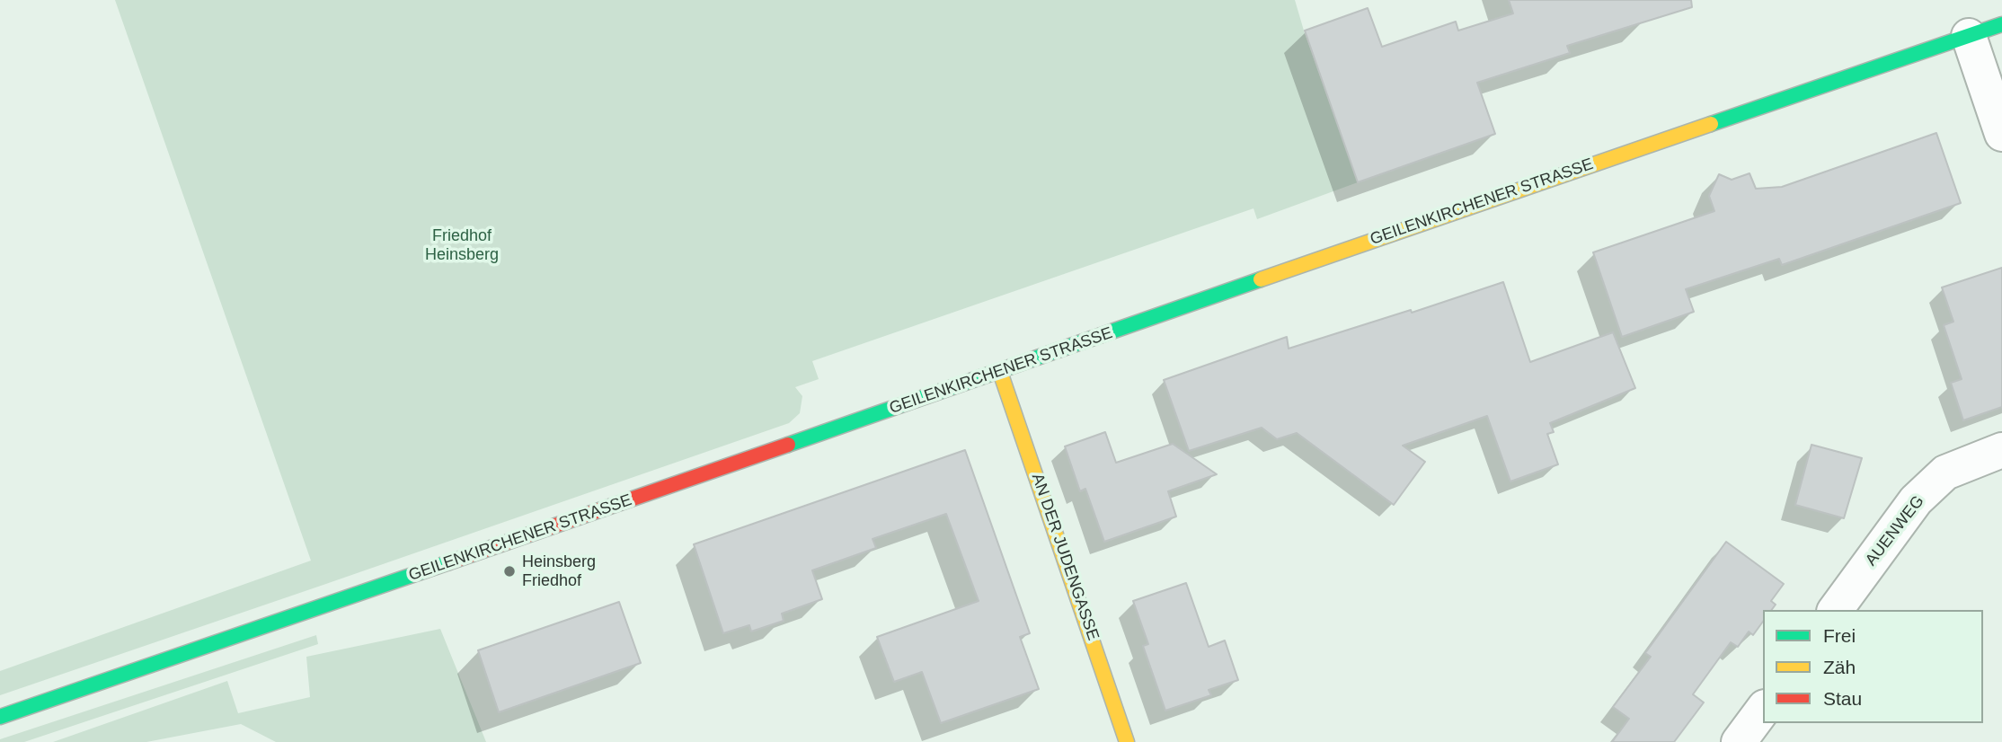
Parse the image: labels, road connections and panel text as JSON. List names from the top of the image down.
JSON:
{
  "streets": {
    "street": ["GEILENKIRCHENER STRASSE", "AUENWEG", "AN DER JUDENGASSE"]
  },
  "crossings": [
    ["GEILENKIRCHENER STRASSE", "AN DER JUDENGASSE"]
  ],
  "parks": ["Friedhof Heinsberg"],
  "places": ["Heinsberg Friedhof"],
  "legend": ["Frei", "Zäh", "Stau"]
}
